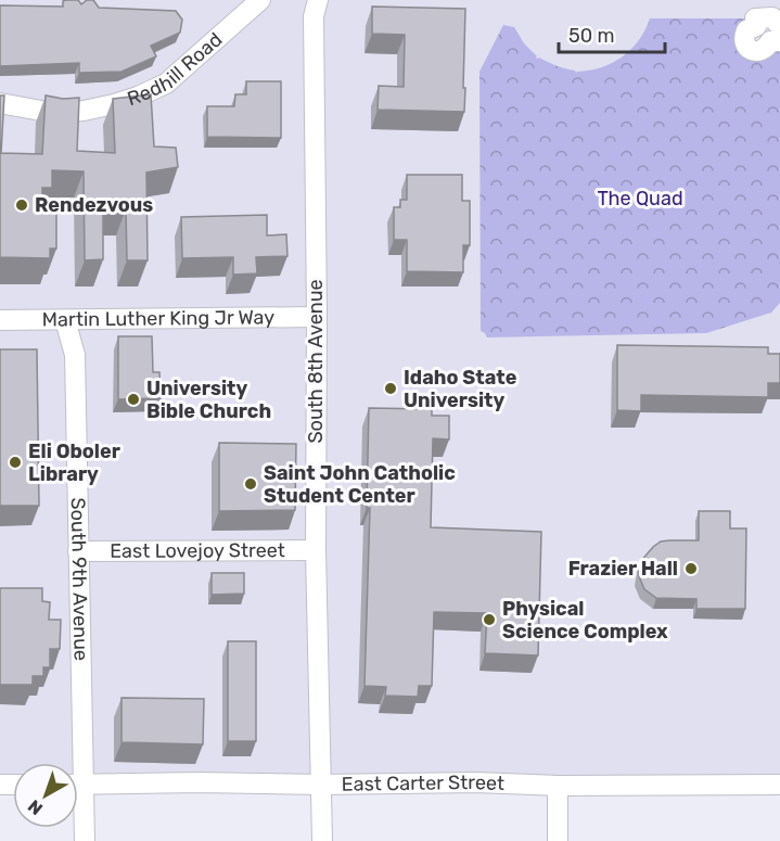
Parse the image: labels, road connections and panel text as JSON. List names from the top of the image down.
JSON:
{
  "streets": {
    "street": [
      "Redhill Road",
      "Martin Luther King Jr Way",
      "South 8th Avenue",
      "East Lovejoy Street",
      "South 9th Avenue",
      "East Carter Street"
    ]
  },
  "crossings": [
    ["Martin Luther King Jr Way", "South 8th Avenue"],
    ["Martin Luther King Jr Way", "South 9th Avenue"],
    ["South 8th Avenue", "East Lovejoy Street"],
    ["South 8th Avenue", "East Carter Street"],
    ["East Lovejoy Street", "South 9th Avenue"]
  ],
  "parks": ["The Quad"],
  "places": [
    "Rendezvous",
    "Idaho State University",
    "University Bible Church",
    "Eli Oboler Library",
    "Saint John Catholic Student Center",
    "Frazier Hall",
    "Physical Science Complex"
  ],
  "scale_bar": "50 m",
  "north": "bottom left"
}
